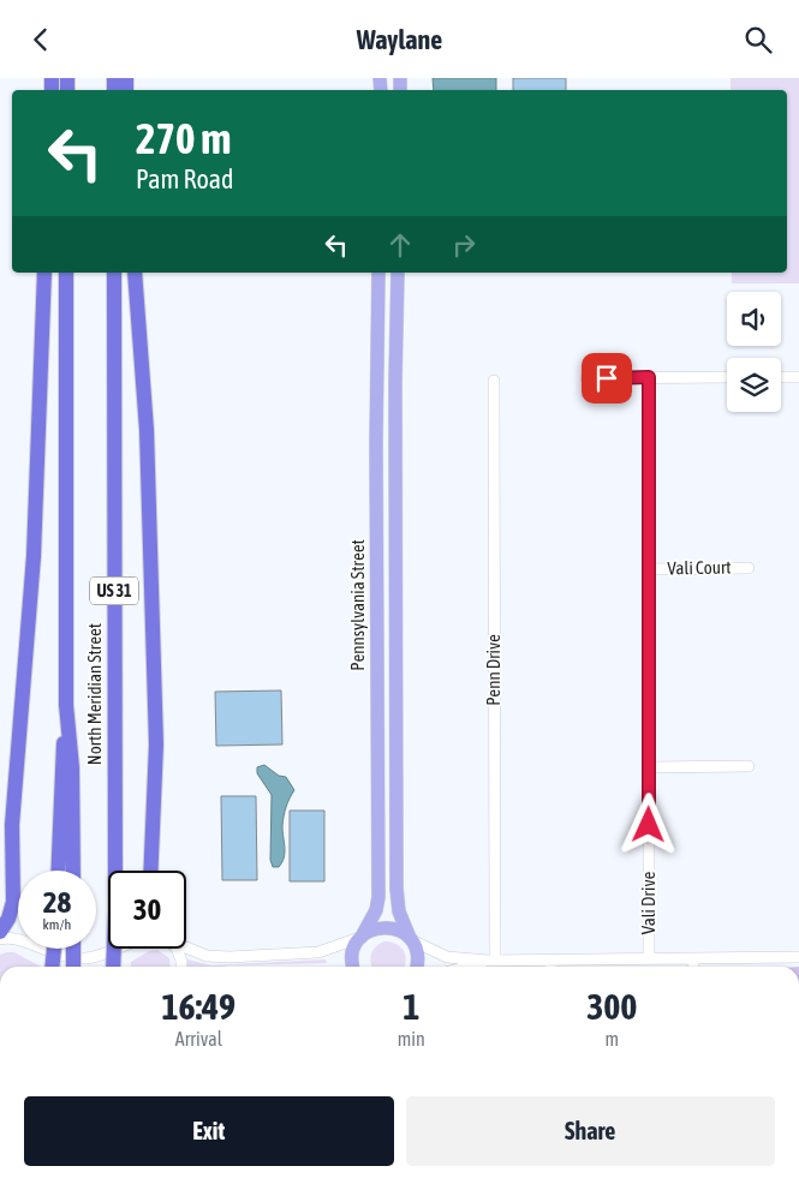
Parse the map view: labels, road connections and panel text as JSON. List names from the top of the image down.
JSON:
{
  "streets": {
    "highway": ["US 31", "North Meridian Street"],
    "main road": ["Pennsylvania Street"],
    "street": ["Vali Court", "Penn Drive", "Vali Drive"]
  },
  "crossings": [
    ["Vali Court", "Vali Drive"],
    ["US 31", "North Meridian Street"]
  ],
  "page": {
    "header": "Waylane",
    "turn": ["270 m", "Pam Road"],
    "speed": "28 km/h",
    "limit": "30",
    "eta": [
      "16:49",
      "Arrival",
      "1",
      "min",
      "300",
      "m"
    ],
    "buttons": ["Exit", "Share"]
  }
}
